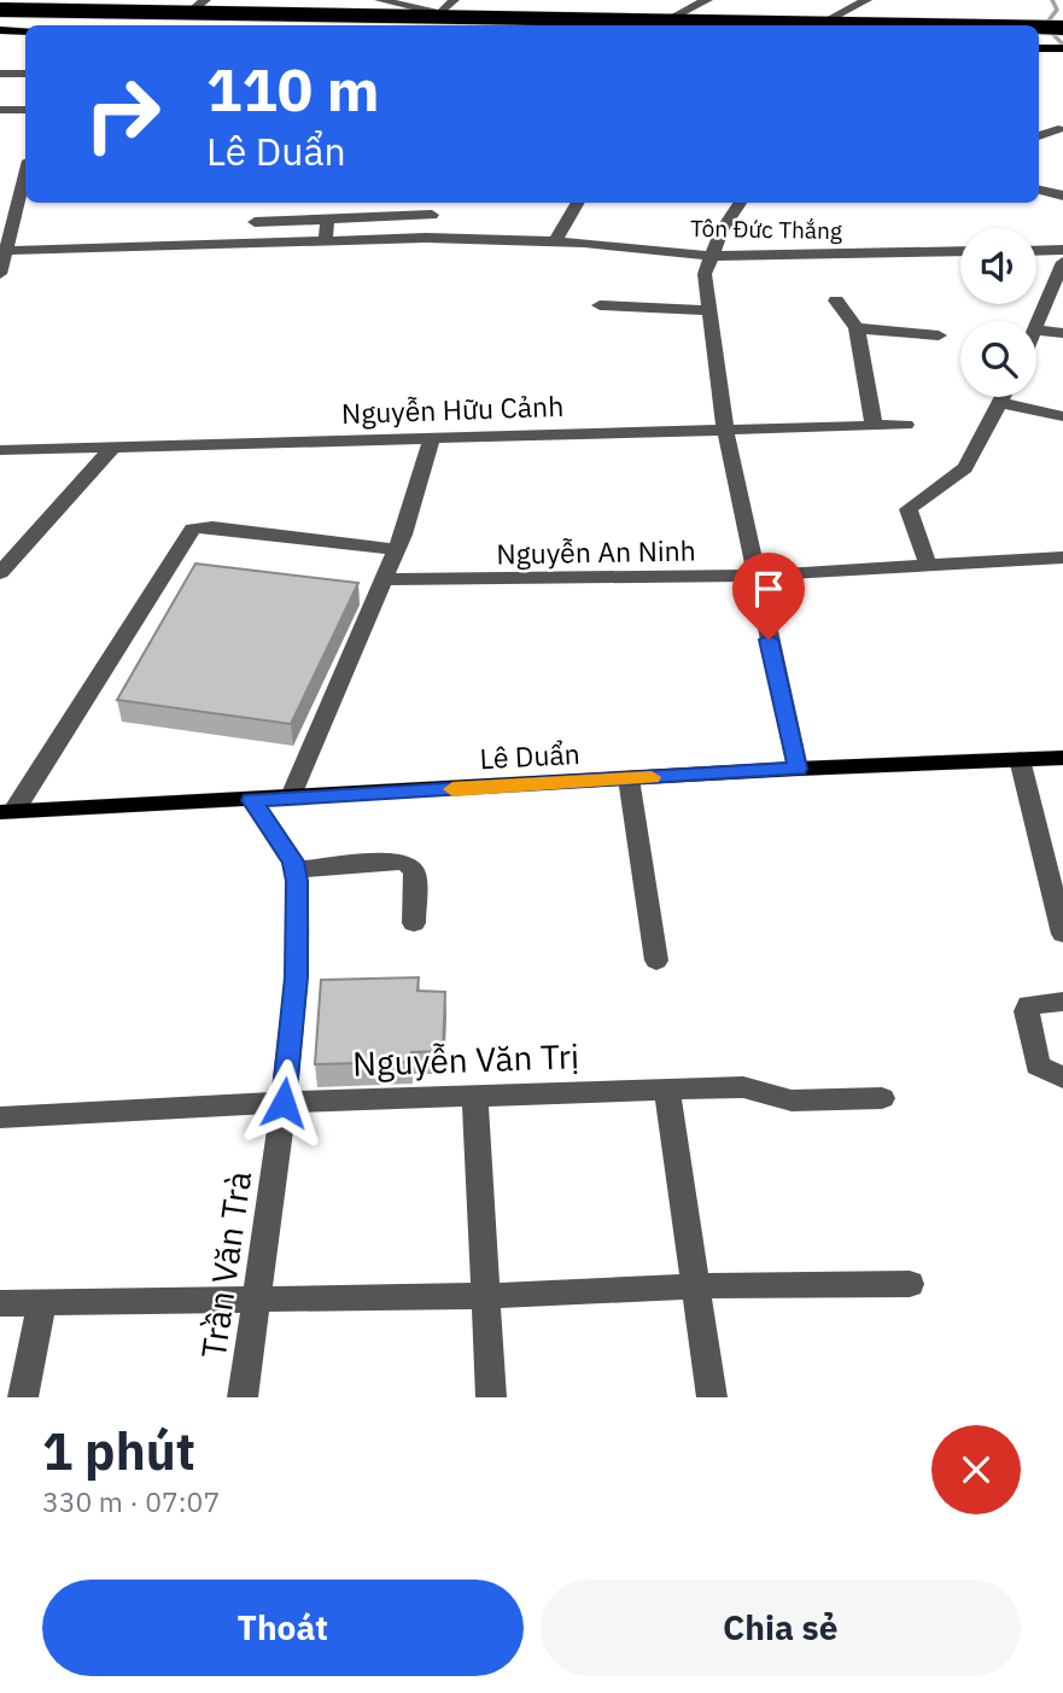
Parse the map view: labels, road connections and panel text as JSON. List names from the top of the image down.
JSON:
{
  "streets": {
    "main road": ["Lê Duẩn"],
    "street": [
      "Tôn Đức Thắng",
      "Nguyễn Hữu Cảnh",
      "Nguyễn An Ninh",
      "Nguyễn Văn Trị",
      "Trần Văn Trà"
    ]
  },
  "crossings": [
    ["Nguyễn Văn Trị", "Trần Văn Trà"]
  ],
  "page": {
    "turn": ["110 m", "Lê Duẩn"],
    "heading": ["1 phút", "330 m · 07:07"],
    "buttons": ["Thoát", "Chia sẻ"]
  }
}
